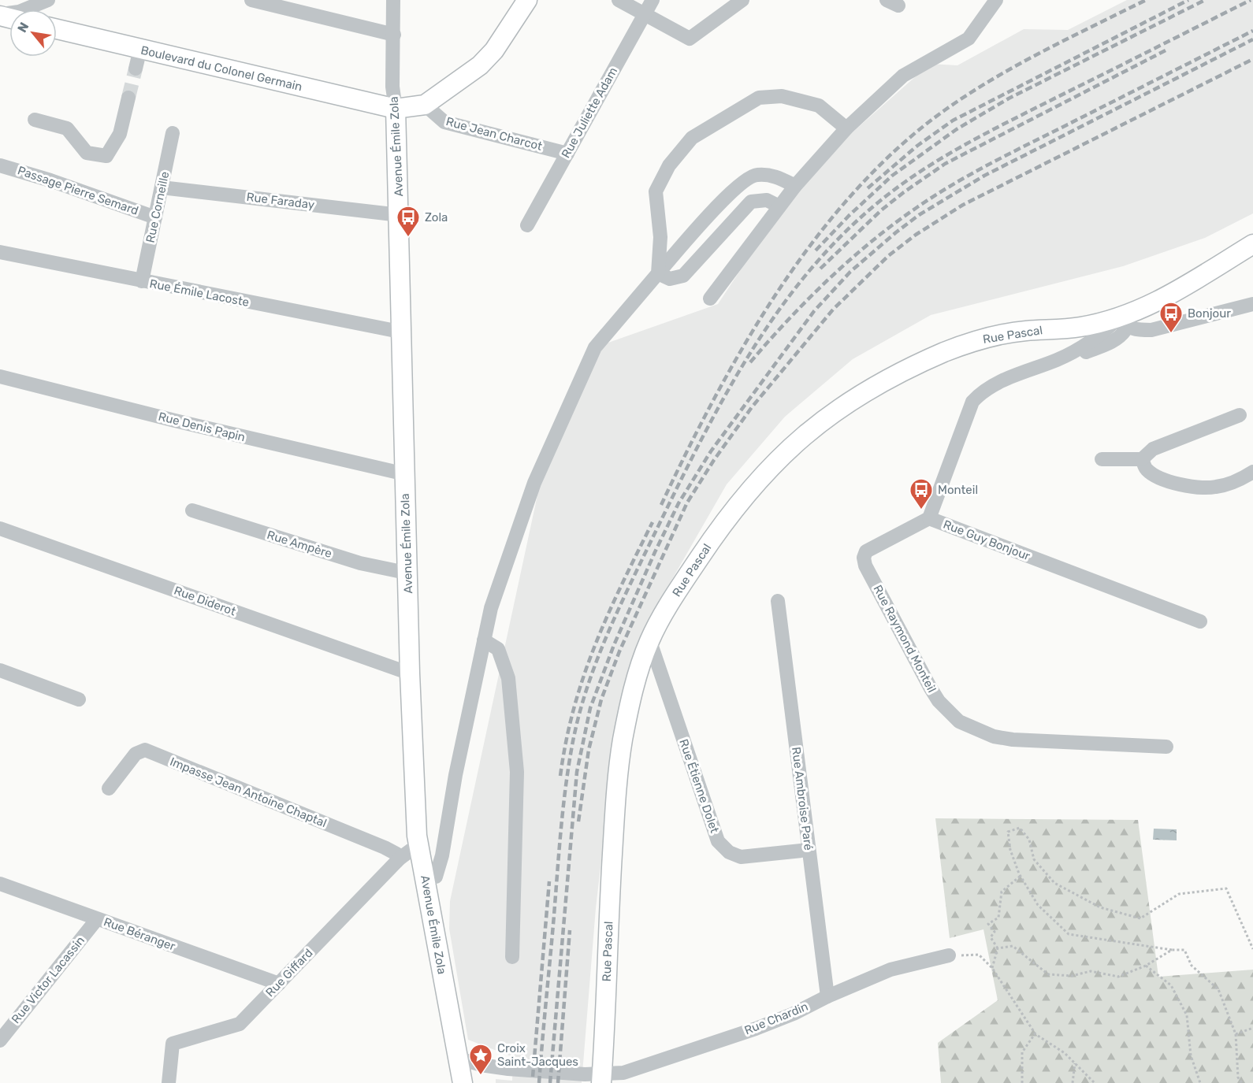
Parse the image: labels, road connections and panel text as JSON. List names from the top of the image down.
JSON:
{
  "streets": {
    "main road": ["Boulevard du Colonel Germain", "Avenue Émile Zola", "Rue Pascal"],
    "street": [
      "Rue Juliette Adam",
      "Rue Jean Charcot",
      "Passage Pierre Semard",
      "Rue Faraday",
      "Rue Corneille",
      "Rue Émile Lacoste",
      "Rue Denis Papin",
      "Rue Guy Bonjour",
      "Rue Ampère",
      "Rue Diderot",
      "Rue Raymond Monteil",
      "Rue Étienne Dolet",
      "Impasse Jean Antoine Chaptal",
      "Rue Ambroise Paré",
      "Rue Béranger",
      "Rue Giffard",
      "Rue Victor Lacassin",
      "Rue Chardin"
    ]
  },
  "crossings": [
    ["Boulevard du Colonel Germain", "Avenue Émile Zola"],
    ["Rue Juliette Adam", "Rue Jean Charcot"],
    ["Avenue Émile Zola", "Rue Faraday"],
    ["Avenue Émile Zola", "Rue Émile Lacoste"],
    ["Avenue Émile Zola", "Rue Denis Papin"],
    ["Avenue Émile Zola", "Rue Ampère"],
    ["Avenue Émile Zola", "Rue Diderot"],
    ["Avenue Émile Zola", "Rue Giffard"],
    ["Avenue Émile Zola", "Rue Chardin"],
    ["Passage Pierre Semard", "Rue Corneille"],
    ["Rue Faraday", "Rue Corneille"],
    ["Rue Corneille", "Rue Émile Lacoste"],
    ["Rue Pascal", "Rue Guy Bonjour"],
    ["Rue Pascal", "Rue Étienne Dolet"],
    ["Rue Pascal", "Rue Chardin"],
    ["Rue Guy Bonjour", "Rue Raymond Monteil"],
    ["Rue Étienne Dolet", "Rue Ambroise Paré"],
    ["Impasse Jean Antoine Chaptal", "Rue Giffard"],
    ["Rue Ambroise Paré", "Rue Chardin"],
    ["Rue Béranger", "Rue Giffard"],
    ["Rue Béranger", "Rue Victor Lacassin"]
  ],
  "places": {
    "bus stop": ["Zola", "Bonjour", "Monteil"],
    "place": ["Croix Saint-Jacques"]
  },
  "north": "top left"
}
